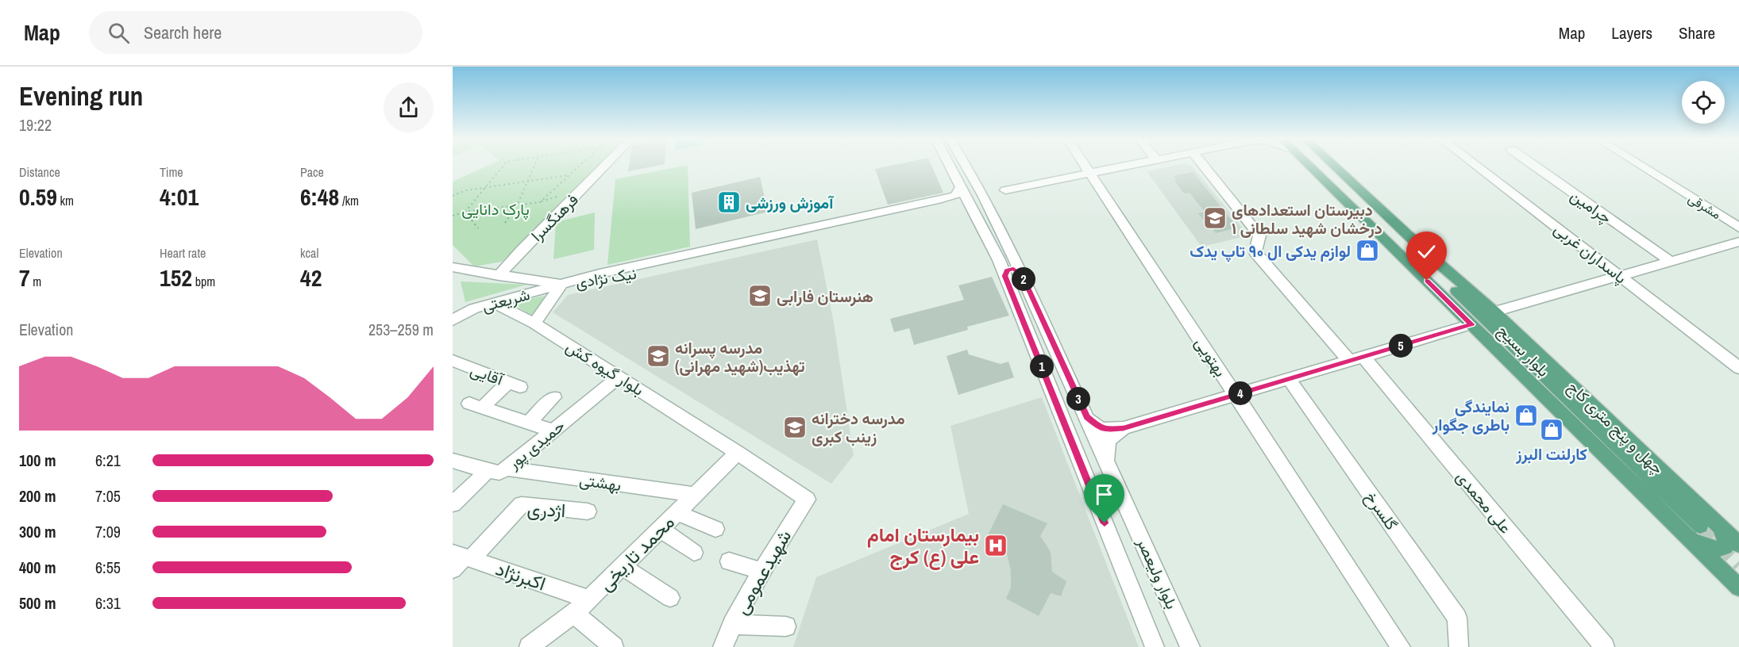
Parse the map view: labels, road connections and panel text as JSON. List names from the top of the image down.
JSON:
{
  "streets": {
    "main road": ["بلوار بسیج", "چهل و پنج متری کاج"],
    "street": [
      "چرامین",
      "مشرقی",
      "فرهنگسرا",
      "پاسداران غربی",
      "نیک نژادی",
      "شریعتی",
      "بهتویی",
      "بلوار گیوه کش",
      "آقایی",
      "حمیدی پور",
      "بهشتی",
      "علی محمدی",
      "اژدری",
      "گلسرخ",
      "محمد تاریخی",
      "شهیدعمومی",
      "بلوار ولیعصر",
      "اکبرنژاد"
    ]
  },
  "crossings": [
    ["نیک نژادی", "شریعتی"],
    ["نیک نژادی", "بلوار ولیعصر"],
    ["شریعتی", "بلوار گیوه کش"],
    ["بلوار بسیج", "چهل و پنج متری کاج"],
    ["بلوار گیوه کش", "حمیدی پور"],
    ["بلوار گیوه کش", "محمد تاریخی"],
    ["بلوار گیوه کش", "شهیدعمومی"],
    ["حمیدی پور", "بهشتی"],
    ["بهشتی", "محمد تاریخی"],
    ["اژدری", "اکبرنژاد"],
    ["محمد تاریخی", "اکبرنژاد"]
  ],
  "parks": ["پارک دانایی"],
  "places": {
    "building": ["آموزش ورزشی"],
    "school or university": [
      "دبیرستان استعدادهای درخشان شهید سلطانی ۱",
      "هنرستان فارابی",
      "مدرسه پسرانه تهذیب(شهید مهرانی)",
      "مدرسه دخترانه زینب کبری"
    ],
    "shop": ["لوازم یدکی ال ۹۰ تاپ یدک", "نمایندگی باطری جگوار", "کارلنت البرز"],
    "hospital": ["بیمارستان امام علی (ع) کرج"]
  },
  "page": {
    "header": "Map",
    "search": "Search here",
    "nav": ["Map", "Layers", "Share"],
    "heading": ["Evening run", "19:22"],
    "stats": [
      ["Distance", "0.59 km"],
      ["Time", "4:01"],
      ["Pace", "6:48 /km"],
      ["Elevation", "7 m"],
      ["Heart rate", "152 bpm"],
      ["kcal", "42"]
    ],
    "pins": [
      "2",
      "5",
      "1",
      "4",
      "3"
    ],
    "chart": ["Elevation", "253–259 m"],
    "list": [
      {
        "name": "100 m",
        "note": "6:21"
      },
      {
        "name": "200 m",
        "note": "7:05"
      },
      {
        "name": "300 m",
        "note": "7:09"
      },
      {
        "name": "400 m",
        "note": "6:55"
      },
      {
        "name": "500 m",
        "note": "6:31"
      }
    ]
  }
}
